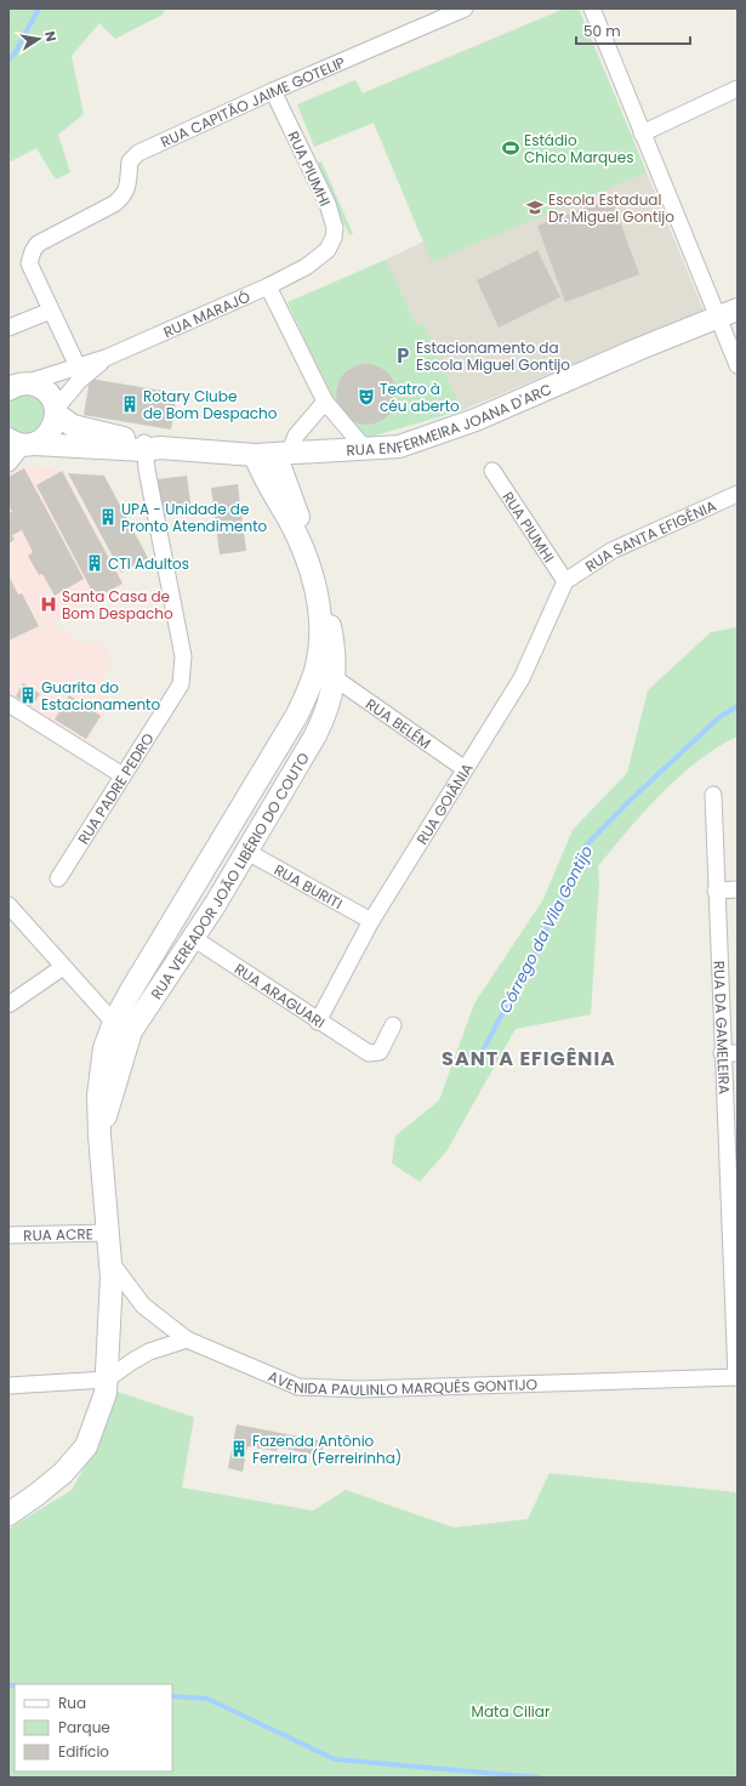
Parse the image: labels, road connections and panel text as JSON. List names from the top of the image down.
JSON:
{
  "streets": {
    "main road": ["RUA ENFERMEIRA JOANA D'ARC", "RUA VEREADOR JOÃO LIBÉRIO DO COUTO"],
    "street": [
      "RUA CAPITÃO JAIME GOTELIP",
      "RUA PIUMHI",
      "RUA MARAJÓ",
      "RUA SANTA EFIGÊNIA",
      "RUA BELÉM",
      "RUA PADRE PEDRO",
      "RUA GOIÂNIA",
      "RUA BURITI",
      "RUA ARAGUARI",
      "RUA DA GAMELEIRA",
      "RUA ACRE",
      "AVENIDA PAULINLO MARQUÊS GONTIJO"
    ]
  },
  "crossings": [
    ["RUA CAPITÃO JAIME GOTELIP", "RUA PIUMHI"],
    ["RUA PIUMHI", "RUA MARAJÓ"],
    ["RUA PIUMHI", "RUA SANTA EFIGÊNIA"],
    ["RUA PIUMHI", "RUA GOIÂNIA"],
    ["RUA MARAJÓ", "RUA ENFERMEIRA JOANA D'ARC"],
    ["RUA ENFERMEIRA JOANA D'ARC", "RUA PADRE PEDRO"],
    ["RUA ENFERMEIRA JOANA D'ARC", "RUA VEREADOR JOÃO LIBÉRIO DO COUTO"],
    ["RUA SANTA EFIGÊNIA", "RUA GOIÂNIA"],
    ["RUA BELÉM", "RUA GOIÂNIA"],
    ["RUA BELÉM", "RUA VEREADOR JOÃO LIBÉRIO DO COUTO"],
    ["RUA GOIÂNIA", "RUA BURITI"],
    ["RUA GOIÂNIA", "RUA ARAGUARI"],
    ["RUA VEREADOR JOÃO LIBÉRIO DO COUTO", "RUA BURITI"],
    ["RUA VEREADOR JOÃO LIBÉRIO DO COUTO", "RUA ARAGUARI"],
    ["RUA VEREADOR JOÃO LIBÉRIO DO COUTO", "RUA ACRE"],
    ["RUA VEREADOR JOÃO LIBÉRIO DO COUTO", "AVENIDA PAULINLO MARQUÊS GONTIJO"],
    ["RUA DA GAMELEIRA", "AVENIDA PAULINLO MARQUÊS GONTIJO"]
  ],
  "districts": ["SANTA EFIGÊNIA"],
  "water": ["Córrego da Vila Gontijo"],
  "parks": ["Mata Ciliar"],
  "places": {
    "sports": ["Estádio Chico Marques"],
    "school or university": ["Escola Estadual Dr. Miguel Gontijo"],
    "parking": ["Estacionamento da Escola Miguel Gontijo"],
    "theatre": ["Teatro à céu aberto"],
    "building": [
      "Rotary Clube de Bom Despacho",
      "UPA - Unidade de Pronto Atendimento",
      "CTI Adultos",
      "Guarita do Estacionamento",
      "Fazenda Antônio Ferreira (Ferreirinha)"
    ],
    "hospital": ["Santa Casa de Bom Despacho"]
  },
  "legend": ["Rua", "Parque", "Edifício"],
  "scale_bar": "50 m",
  "north": "right"
}
